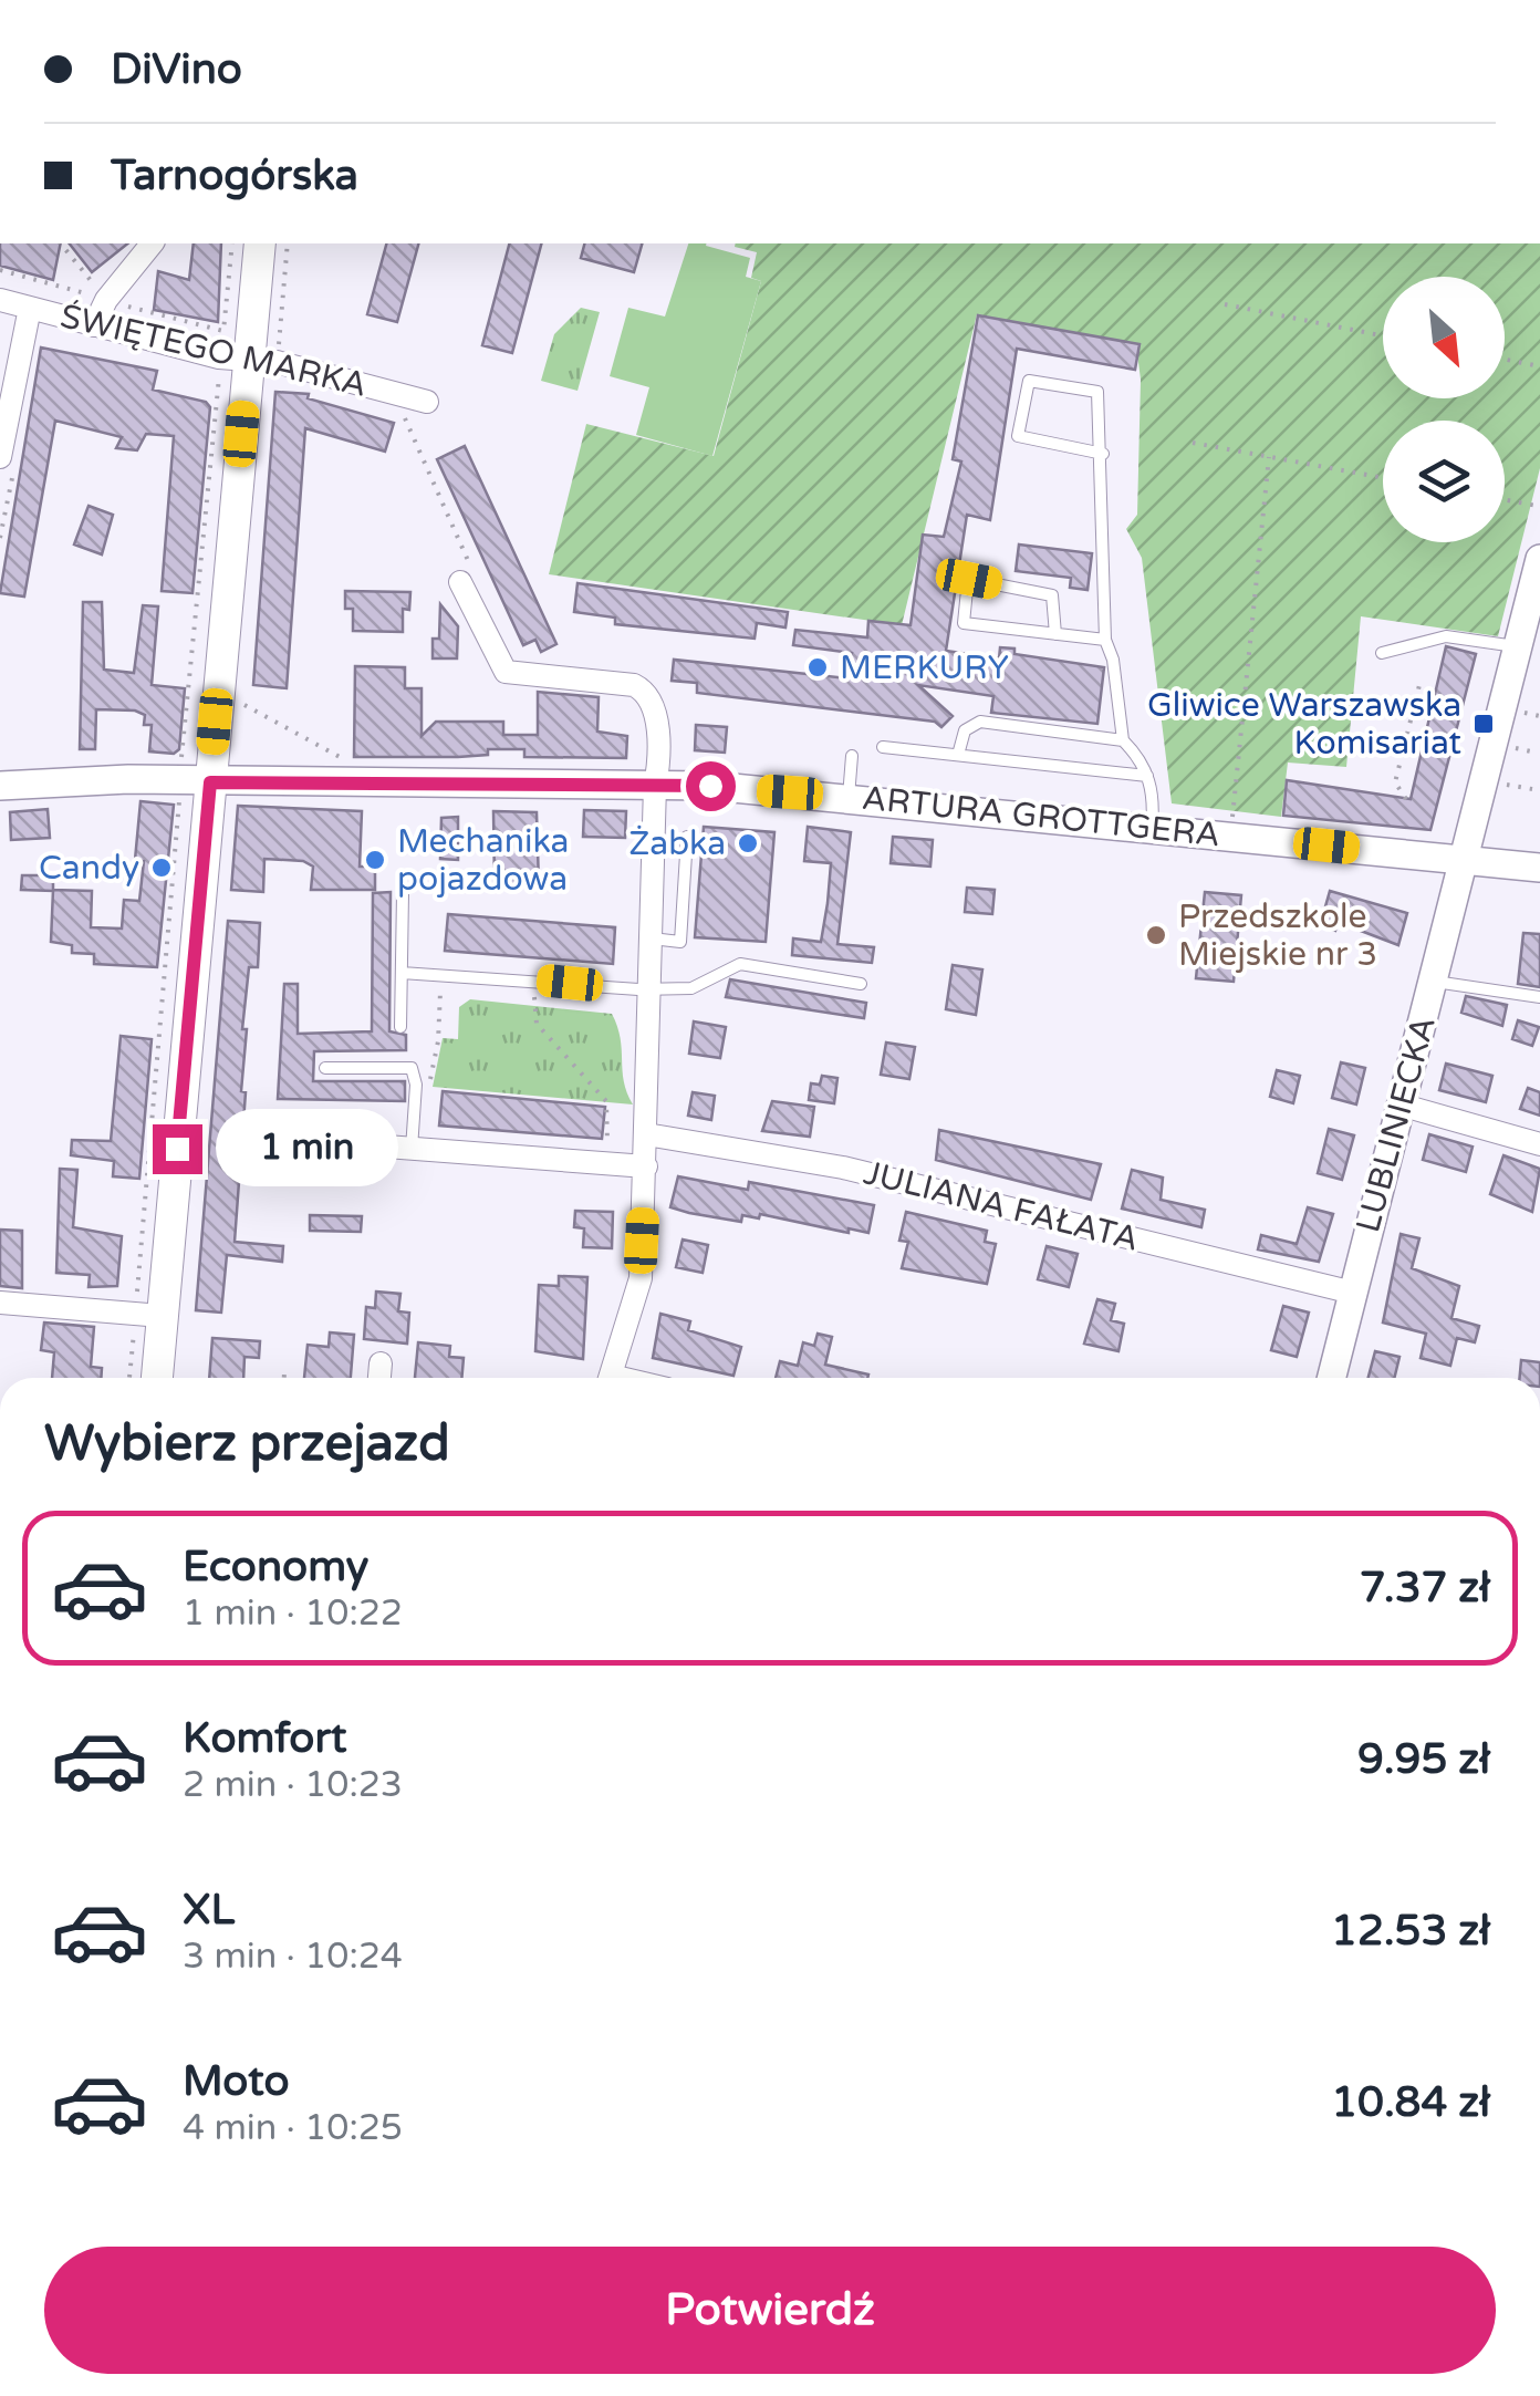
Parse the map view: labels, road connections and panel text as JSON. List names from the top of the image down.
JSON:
{
  "streets": {
    "street": [
      "ŚWIĘTEGO MARKA",
      "ARTURA GROTTGERA",
      "LUBLINIECKA",
      "JULIANA FAŁATA"
    ]
  },
  "crossings": [
    ["ARTURA GROTTGERA", "LUBLINIECKA"],
    ["LUBLINIECKA", "JULIANA FAŁATA"]
  ],
  "places": {
    "other": [
      "MERKURY",
      "Żabka",
      "Mechanika pojazdowa",
      "Candy",
      "Przedszkole Miejskie nr 3"
    ],
    "transit": ["Gliwice Warszawska Komisariat"]
  },
  "north": "bottom right",
  "page": {
    "banner": ["DiVino", "Tarnogórska"],
    "bubble": "1 min",
    "heading": "Wybierz przejazd",
    "list": [
      {
        "name": "Economy",
        "note": "1 min · 10:22",
        "value": "7.37 zł"
      },
      {
        "name": "Komfort",
        "note": "2 min · 10:23",
        "value": "9.95 zł"
      },
      {
        "name": "XL",
        "note": "3 min · 10:24",
        "value": "12.53 zł"
      },
      {
        "name": "Moto",
        "note": "4 min · 10:25",
        "value": "10.84 zł"
      }
    ],
    "buttons": "Potwierdź"
  }
}
